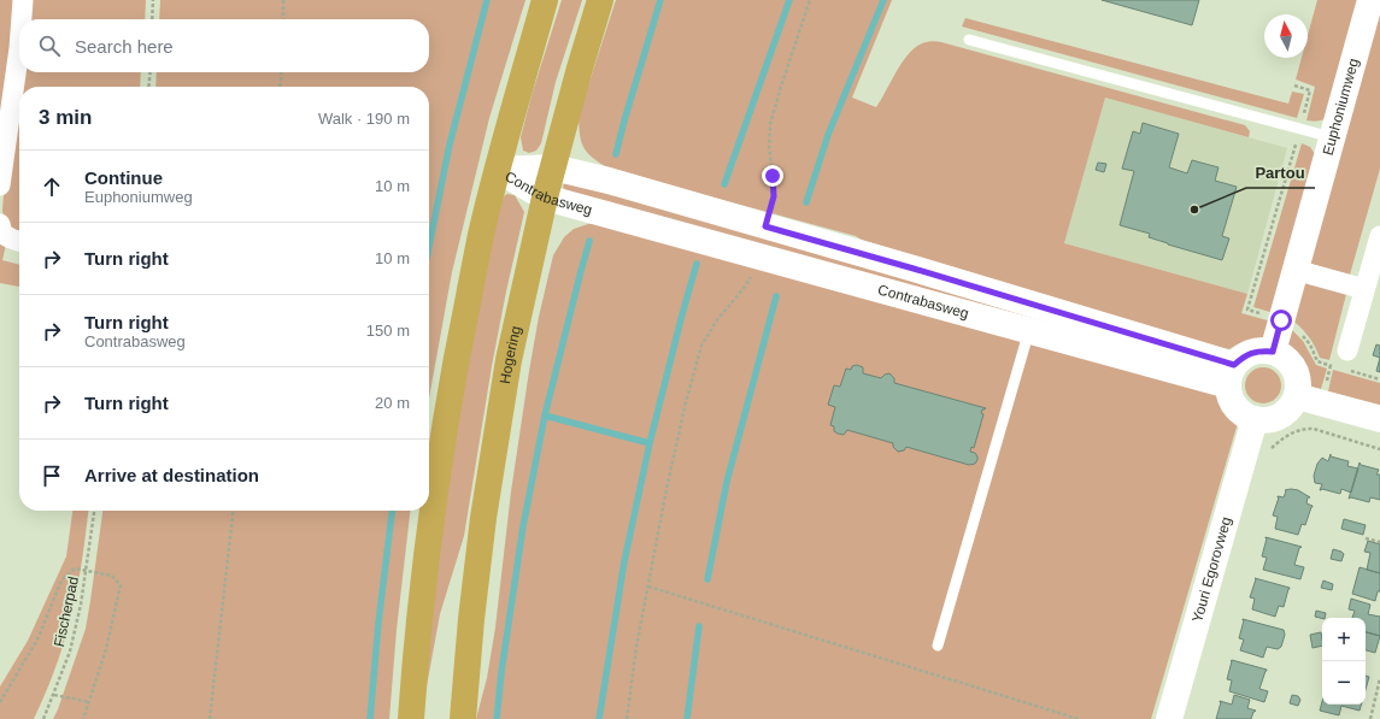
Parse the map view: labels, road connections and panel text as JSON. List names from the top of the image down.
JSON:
{
  "streets": {
    "highway": ["Hogering"],
    "street": ["Euphoniumweg", "Contrabasweg", "Youri Egorovweg"],
    "path": ["Fischerpad"]
  },
  "crossings": [
    ["Euphoniumweg", "Contrabasweg"],
    ["Euphoniumweg", "Youri Egorovweg"],
    ["Contrabasweg", "Hogering"],
    ["Contrabasweg", "Youri Egorovweg"]
  ],
  "places": ["Partou"],
  "north": "top",
  "page": {
    "search": "Search here",
    "heading": ["3 min", "Walk · 190 m"],
    "list": [
      ["Continue", "Euphoniumweg", "10 m"],
      ["Turn right", "10 m"],
      ["Turn right", "Contrabasweg", "150 m"],
      ["Turn right", "20 m"],
      "Arrive at destination"
    ],
    "map_buttons": ["+", "−"]
  }
}
